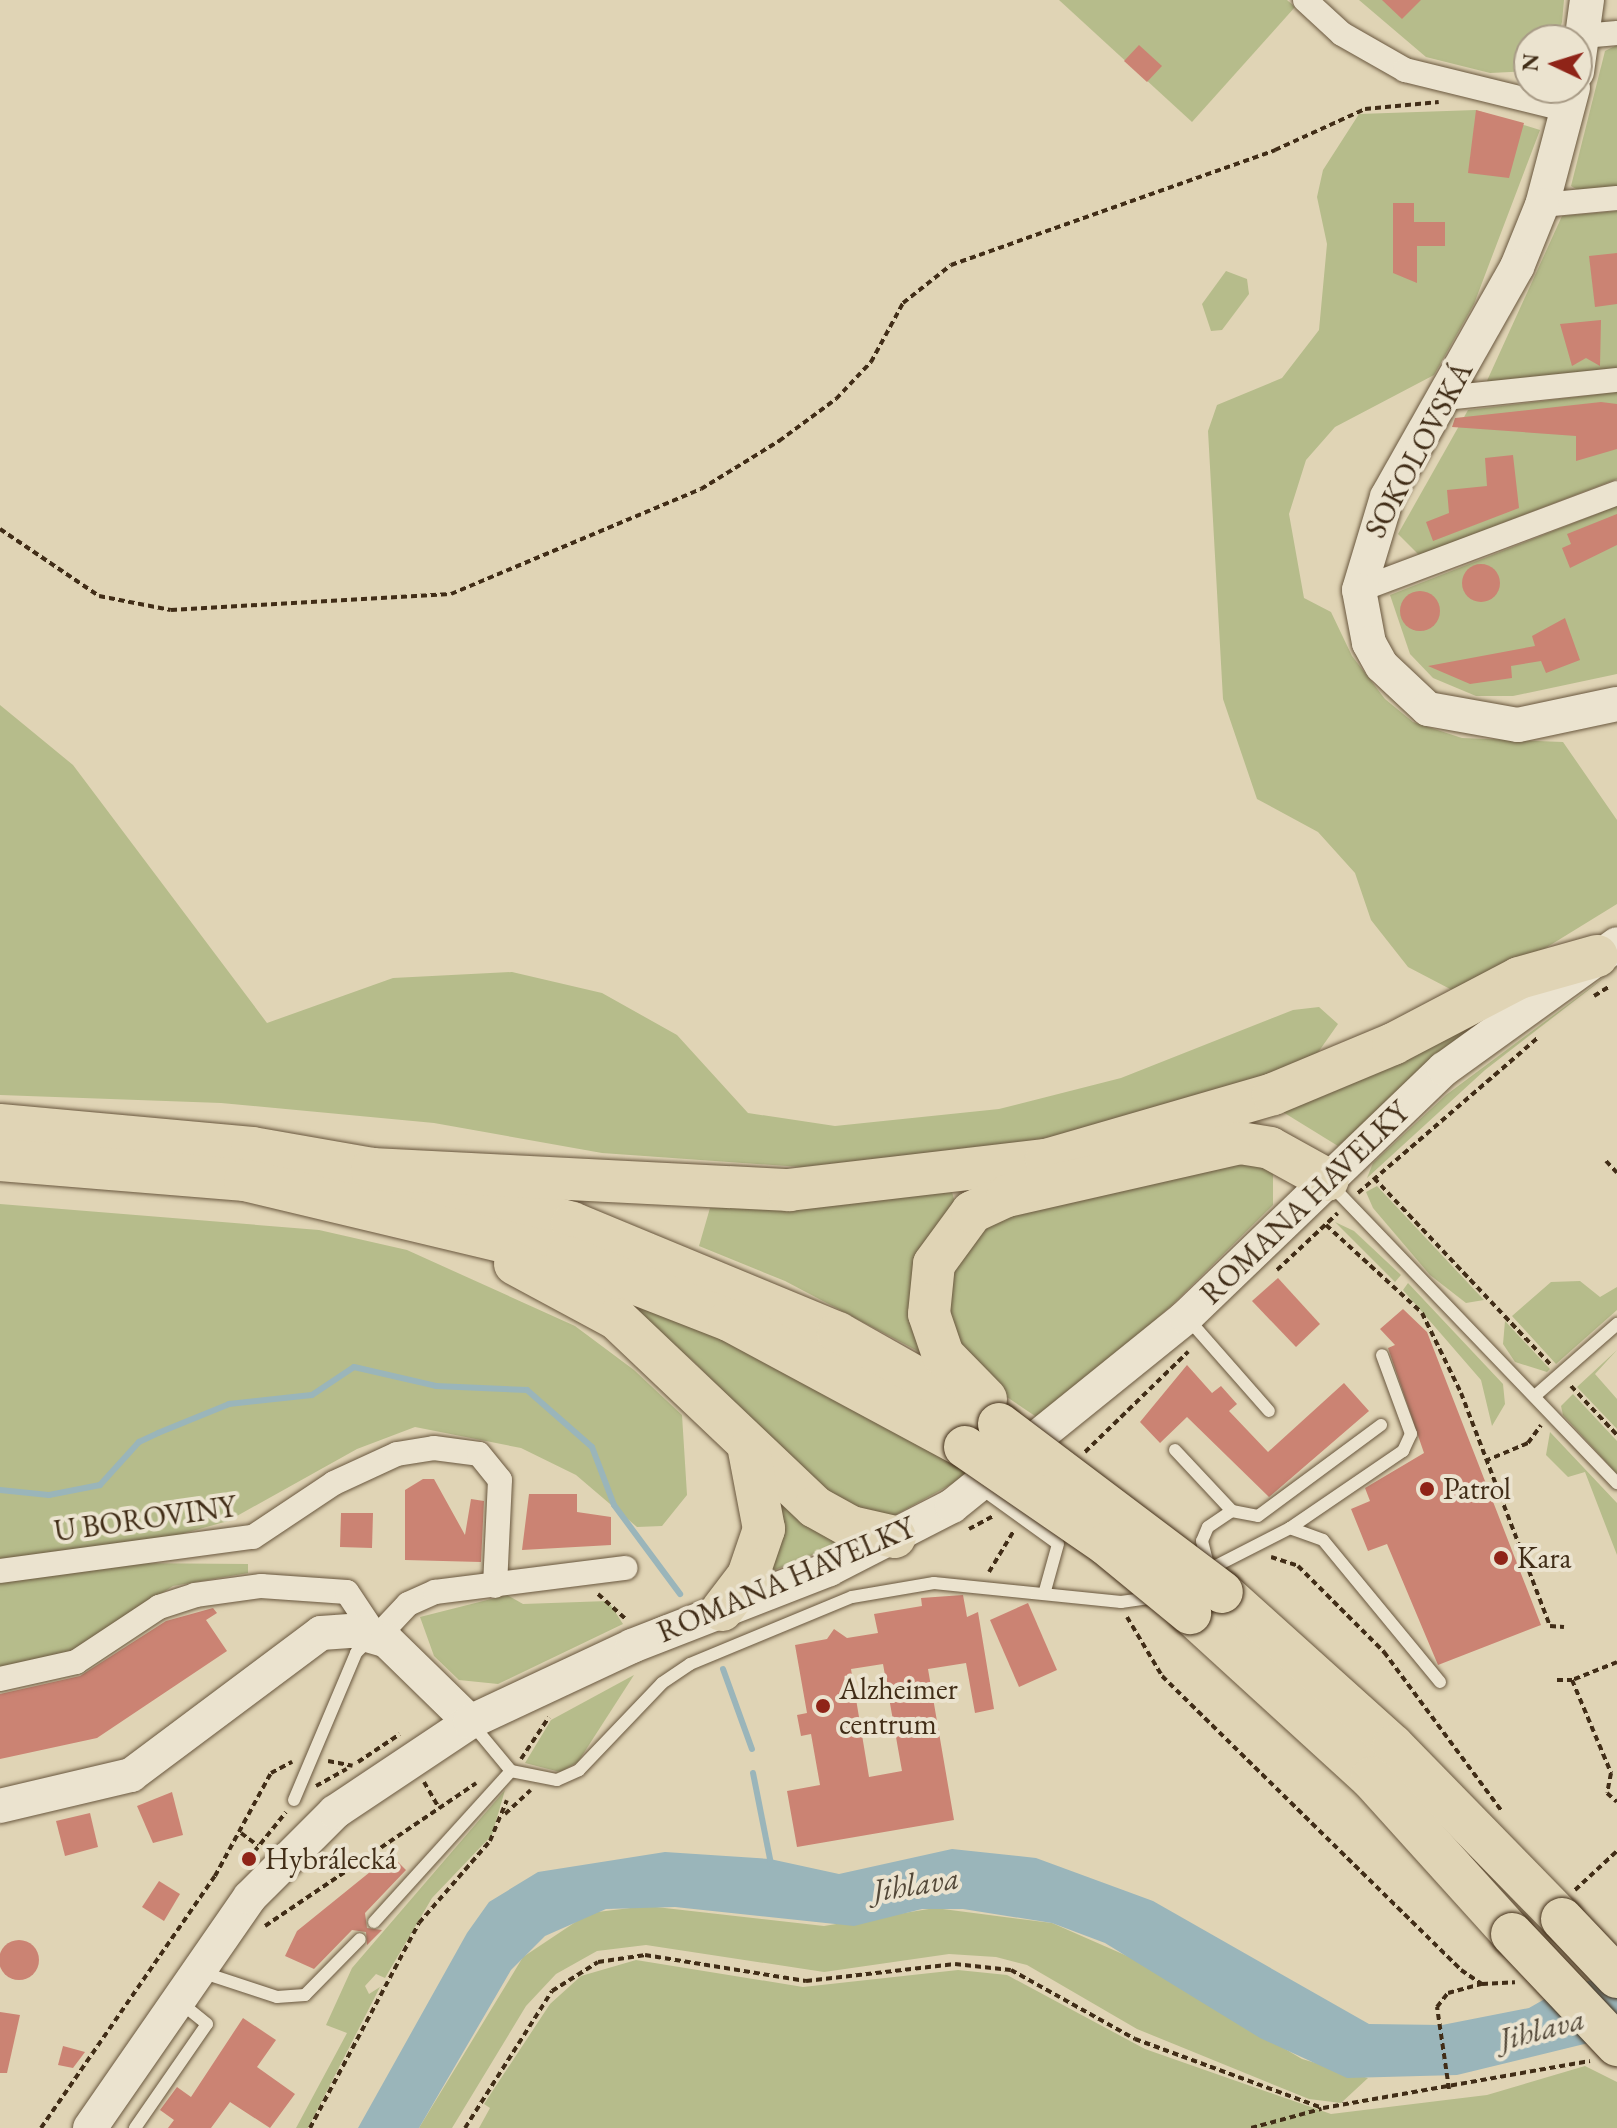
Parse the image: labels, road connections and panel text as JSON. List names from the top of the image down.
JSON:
{
  "streets": {
    "street": ["SOKOLOVSKÁ", "ROMANA HAVELKY", "U BOROVINY"]
  },
  "water": ["Jihlava"],
  "places": [
    "Patrol",
    "Kara",
    "Alzheimer centrum",
    "Hybrálecká"
  ],
  "north": "left"
}
